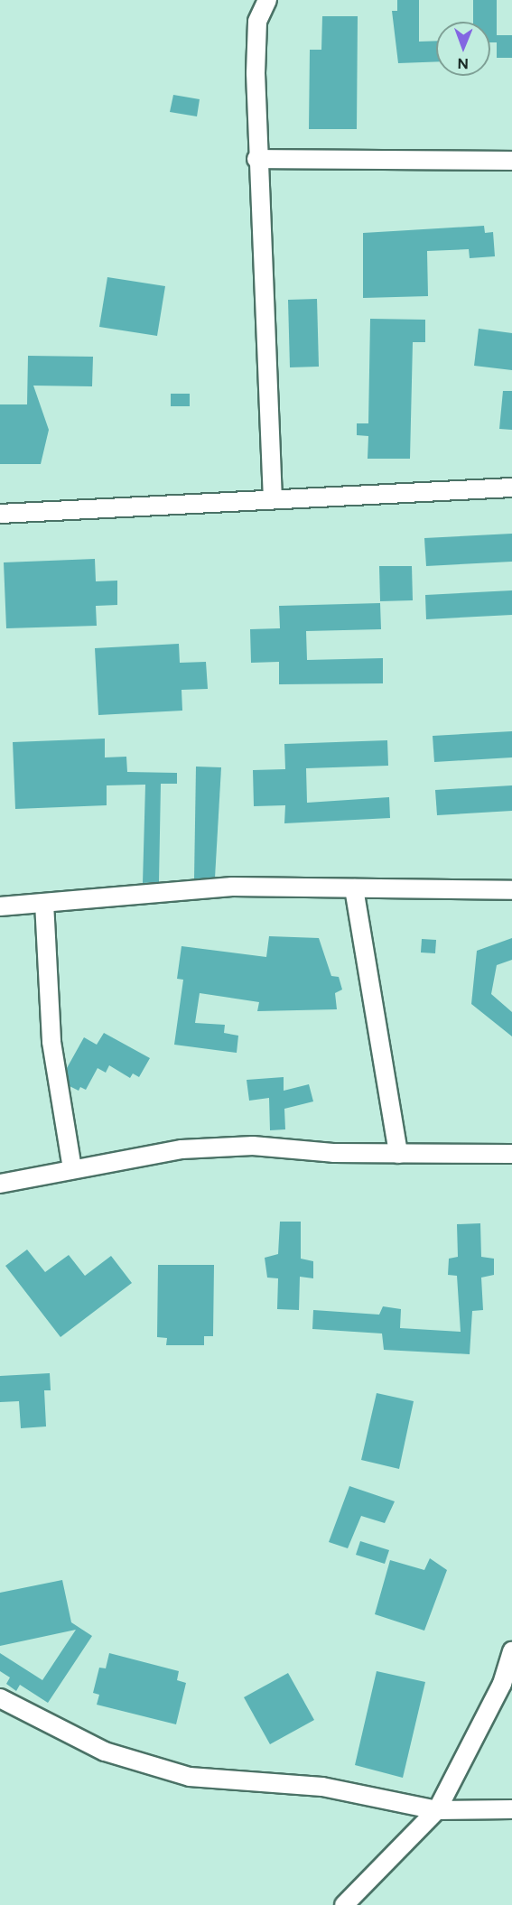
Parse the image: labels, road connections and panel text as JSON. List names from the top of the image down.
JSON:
{
  "north": "bottom"
}
